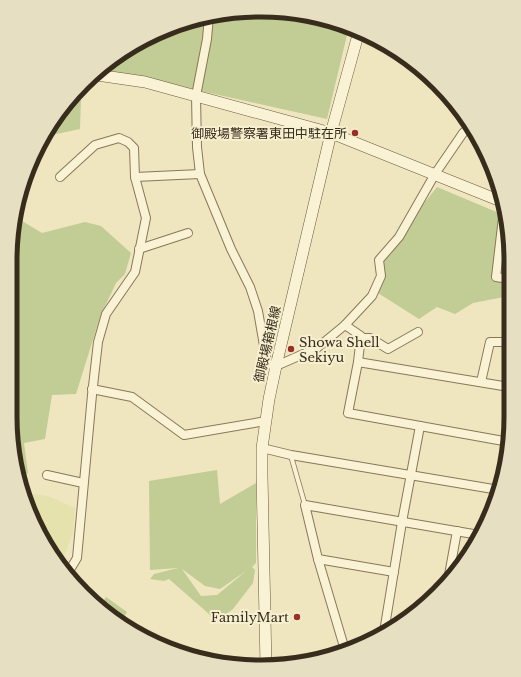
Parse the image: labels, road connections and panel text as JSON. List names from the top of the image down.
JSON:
{
  "streets": {
    "main road": ["御殿場箱根線"]
  },
  "places": ["御殿場警察署東田中駐在所", "Showa Shell Sekiyu", "FamilyMart"]
}
